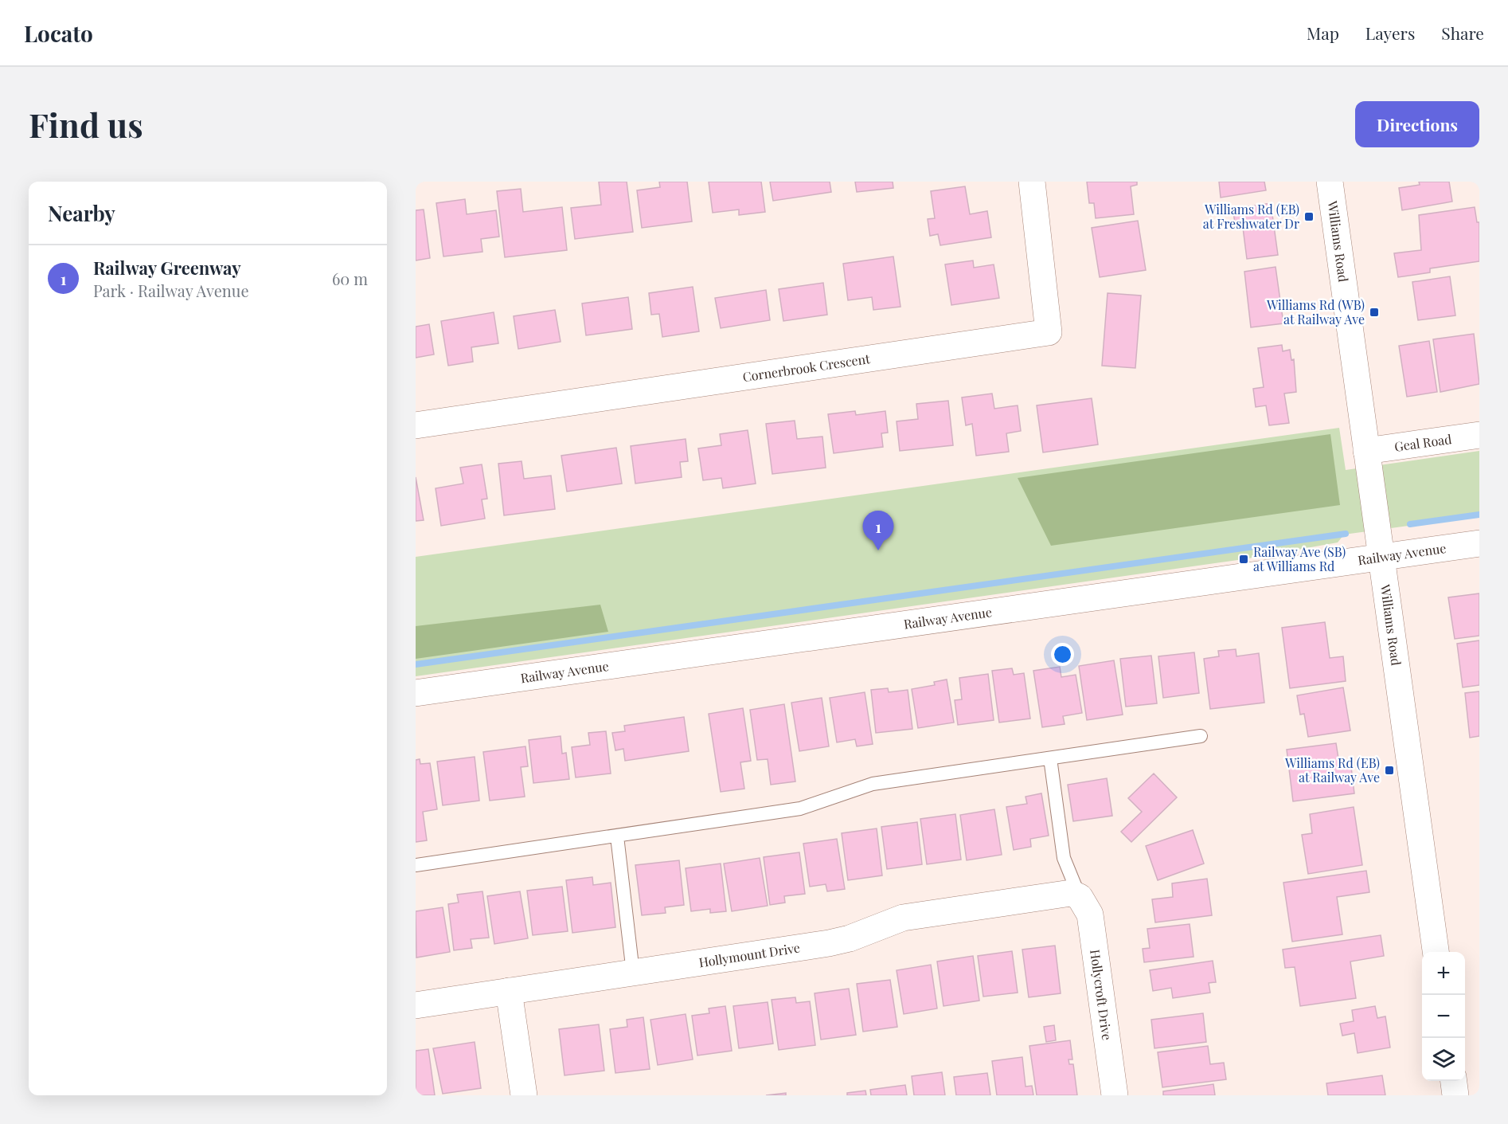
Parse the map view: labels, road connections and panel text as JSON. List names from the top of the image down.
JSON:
{
  "streets": {
    "street": [
      "Williams Road",
      "Cornerbrook Crescent",
      "Geal Road",
      "Railway Avenue",
      "Hollymount Drive",
      "Hollycroft Drive"
    ]
  },
  "crossings": [
    ["Williams Road", "Geal Road"],
    ["Williams Road", "Railway Avenue"],
    ["Hollymount Drive", "Hollycroft Drive"]
  ],
  "places": {
    "transit": [
      "Williams Rd (EB) at Freshwater Dr",
      "Williams Rd (WB) at Railway Ave",
      "Railway Ave (SB) at Williams Rd",
      "Williams Rd (EB) at Railway Ave"
    ]
  },
  "page": {
    "header": "Locato",
    "nav": ["Map", "Layers", "Share"],
    "buttons": "Directions",
    "title": "Find us",
    "heading": "Nearby",
    "list": [
      {
        "mark": "1",
        "name": "Railway Greenway",
        "note": "Park · Railway Avenue",
        "value": "60 m"
      }
    ],
    "pins": "1",
    "map_buttons": ["+", "−"]
  }
}
